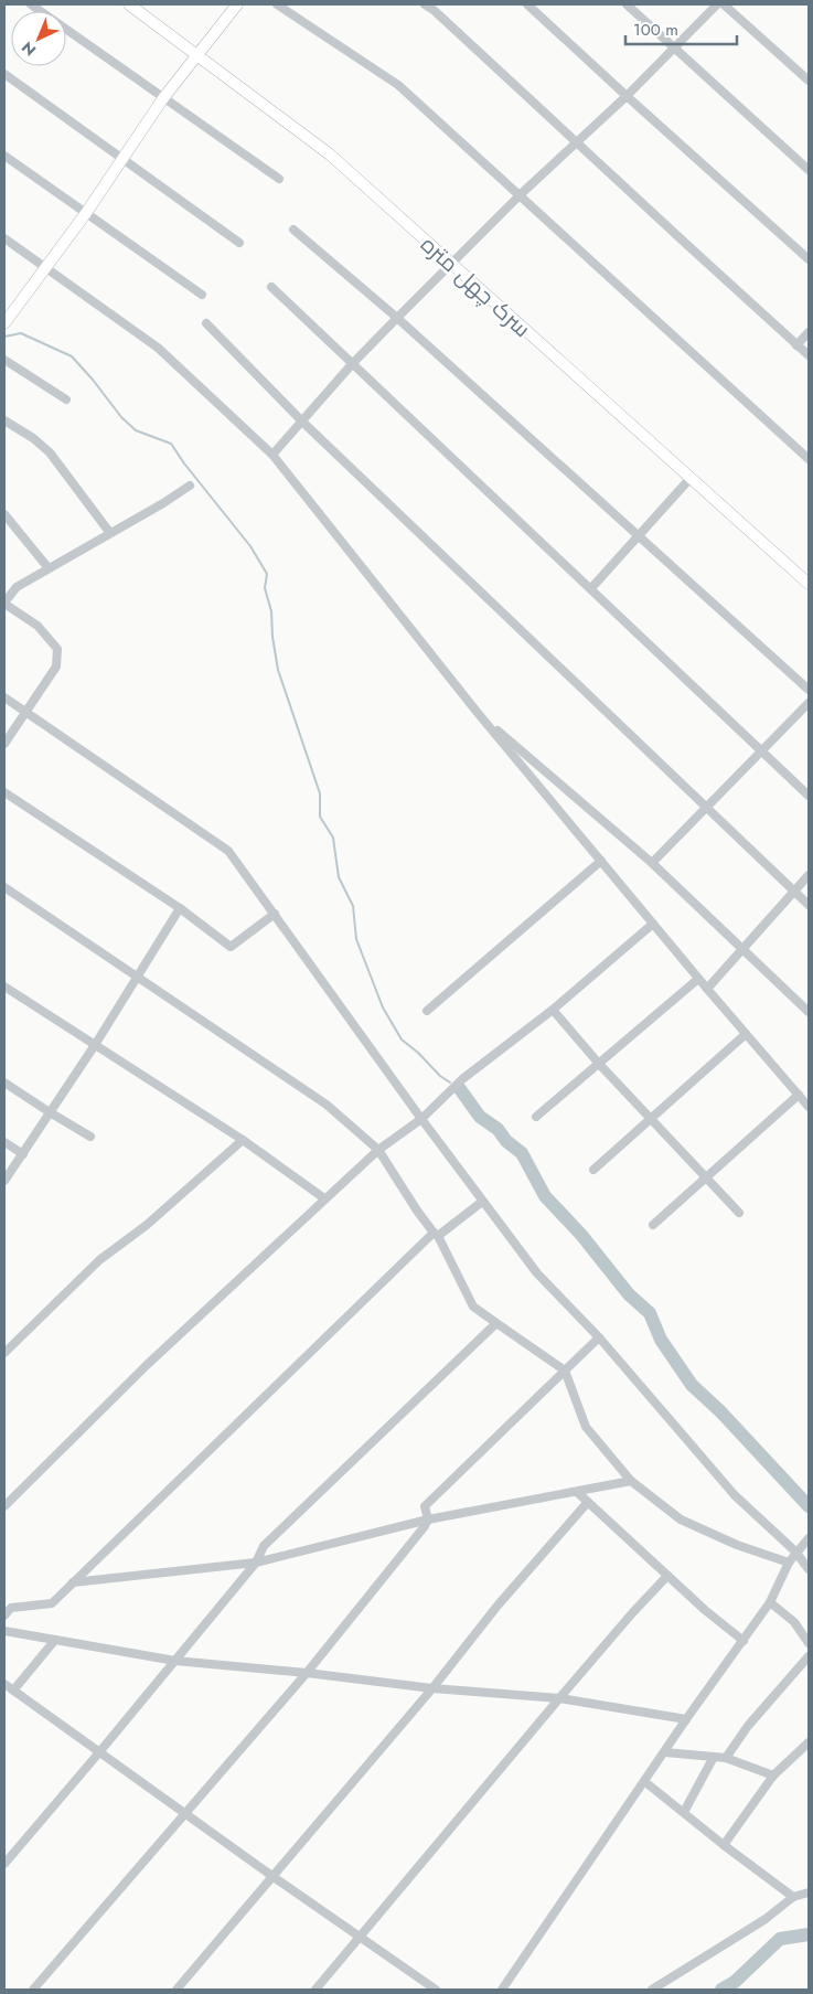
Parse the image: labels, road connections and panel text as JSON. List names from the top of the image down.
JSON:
{
  "streets": {
    "street": ["سرک چهل متره"]
  },
  "scale_bar": "100 m",
  "north": "bottom left"
}
